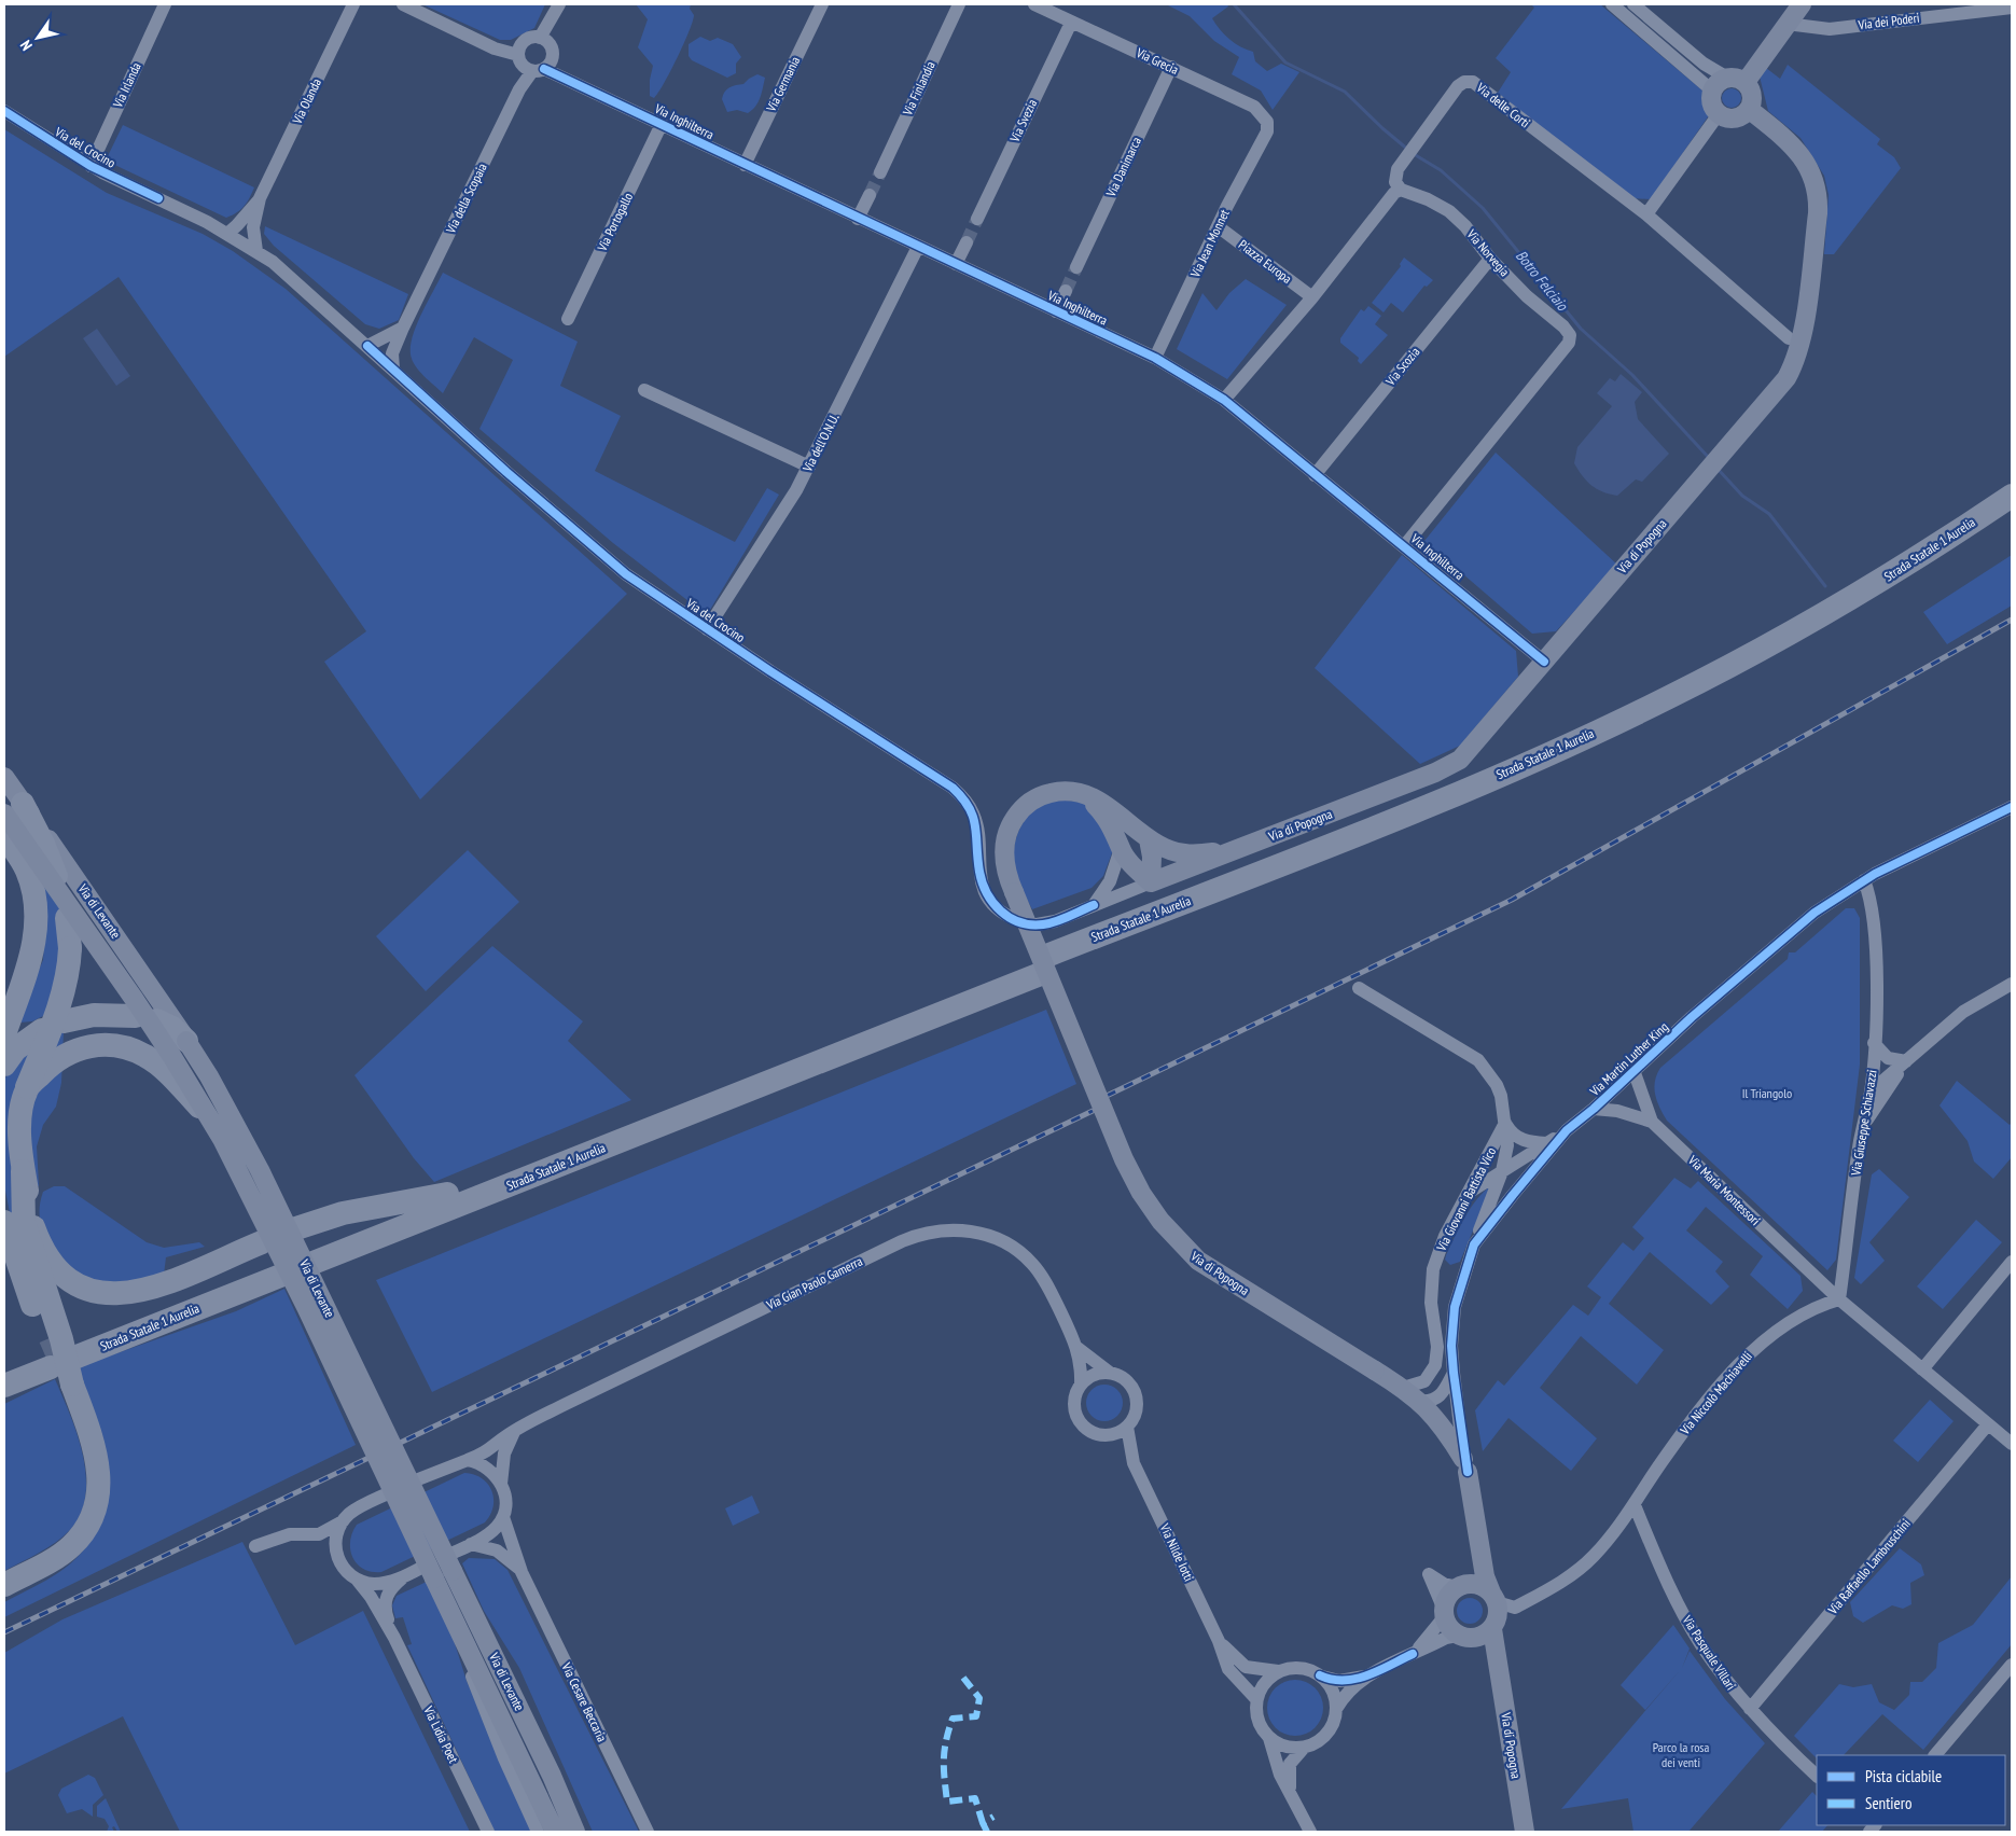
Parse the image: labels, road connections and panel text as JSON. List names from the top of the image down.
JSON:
{
  "streets": {
    "highway": ["Strada Statale 1 Aurelia"],
    "main road": ["Via di Popogna", "Via di Levante"],
    "street": [
      "Via dei Poderi",
      "Via Grecia",
      "Via Germania",
      "Via Irlanda",
      "Via Finlandia",
      "Via Olanda",
      "Via delle Corti",
      "Via Svezia",
      "Via Inghilterra",
      "Via del Crocino",
      "Via Danimarca",
      "Via della Scopaia",
      "Via Portogallo",
      "Via Jean Monnet",
      "Via Norvegia",
      "Piazza Europa",
      "Via Scozia",
      "Via dell'O.N.U.",
      "Via Martin Luther King",
      "Via Giuseppe Schiavazzi",
      "Via Maria Montessori",
      "Via Giovanni Battista Vico",
      "Via Gian Paolo Gamerra",
      "Via Niccolò Machiavelli",
      "Via Nilde Iotti",
      "Via Raffaello Lambruschini",
      "Via Pasquale Villari",
      "Via Cesare Beccaria",
      "Via Lidia Poet"
    ]
  },
  "crossings": [
    ["Via Grecia", "Via Svezia"],
    ["Via Grecia", "Via Danimarca"],
    ["Via Grecia", "Via Jean Monnet"],
    ["Via Germania", "Via Inghilterra"],
    ["Via Irlanda", "Via del Crocino"],
    ["Via Olanda", "Via del Crocino"],
    ["Via delle Corti", "Via Norvegia"],
    ["Via Inghilterra", "Via della Scopaia"],
    ["Via Inghilterra", "Via Portogallo"],
    ["Via Inghilterra", "Via Jean Monnet"],
    ["Via Inghilterra", "Via Norvegia"],
    ["Via Inghilterra", "Via Scozia"],
    ["Via Inghilterra", "Via dell'O.N.U."],
    ["Via Inghilterra", "Via di Popogna"],
    ["Via del Crocino", "Via della Scopaia"],
    ["Via del Crocino", "Via dell'O.N.U."],
    ["Via Jean Monnet", "Piazza Europa"],
    ["Via Norvegia", "Via Scozia"],
    ["Via di Popogna", "Via Martin Luther King"],
    ["Via di Popogna", "Via Giovanni Battista Vico"],
    ["Via di Popogna", "Via Niccolò Machiavelli"],
    ["Via Martin Luther King", "Via Giuseppe Schiavazzi"],
    ["Via Martin Luther King", "Via Maria Montessori"],
    ["Via Martin Luther King", "Via Giovanni Battista Vico"],
    ["Via Giuseppe Schiavazzi", "Via Maria Montessori"],
    ["Via Giuseppe Schiavazzi", "Via Niccolò Machiavelli"],
    ["Via Maria Montessori", "Via Niccolò Machiavelli"],
    ["Via Gian Paolo Gamerra", "Via Nilde Iotti"],
    ["Via Niccolò Machiavelli", "Via Pasquale Villari"],
    ["Via Raffaello Lambruschini", "Via Pasquale Villari"]
  ],
  "water": ["Botro Felciaio"],
  "parks": ["Il Triangolo", "Parco la rosa dei venti"],
  "legend": ["Pista ciclabile", "Sentiero"],
  "north": "bottom left"
}
